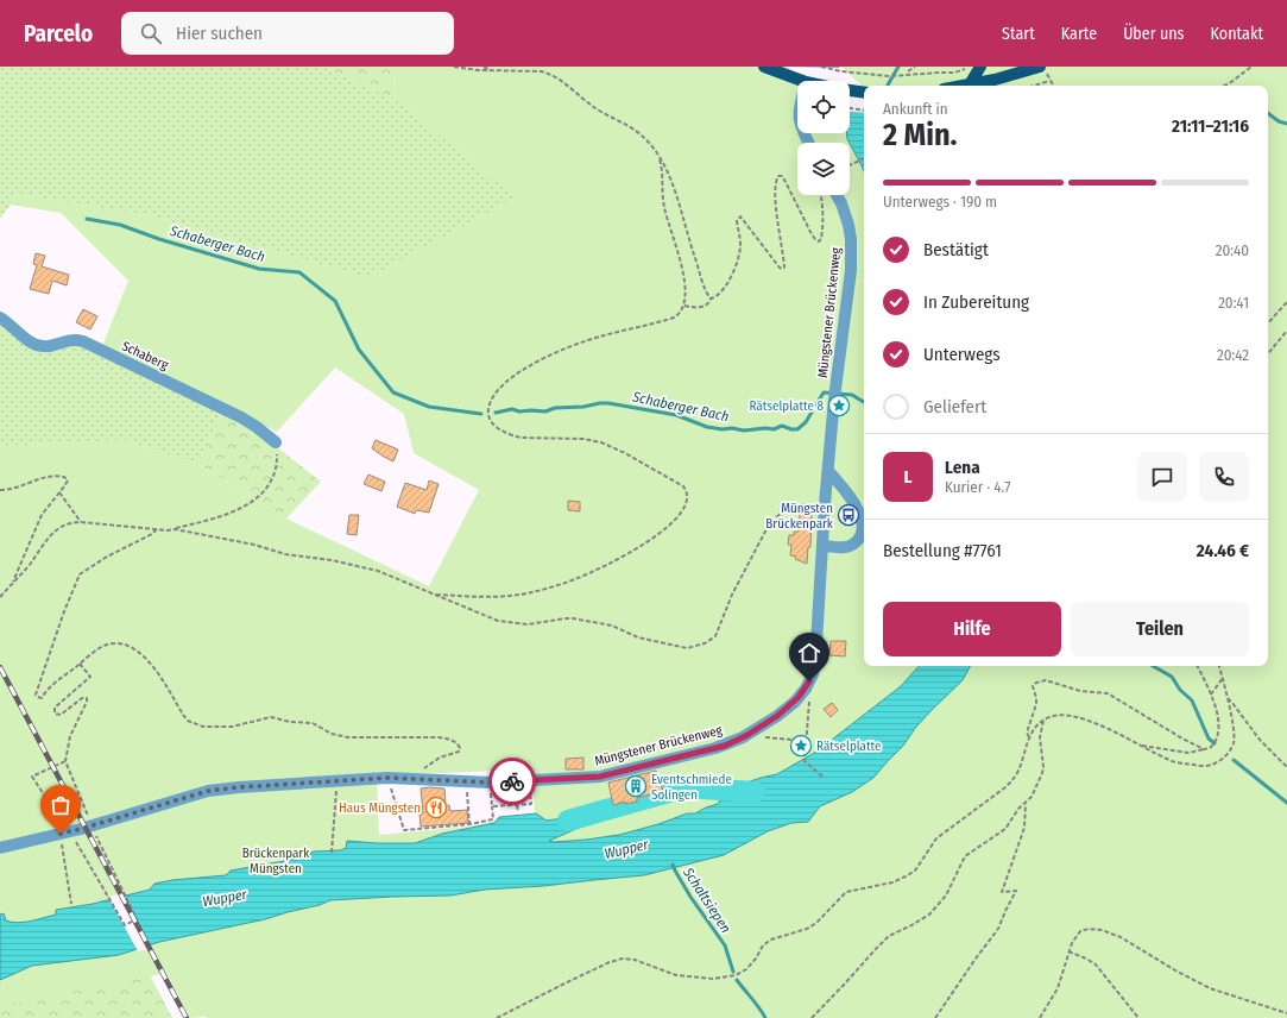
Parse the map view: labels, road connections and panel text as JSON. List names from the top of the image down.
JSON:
{
  "streets": {
    "street": ["Müngstener Brückenweg", "Schaberg"]
  },
  "water": ["Schaberger Bach", "Wupper", "Schaltsiepen"],
  "parks": ["Brückenpark Müngsten"],
  "places": {
    "place": ["Rätselplatte 8", "Rätselplatte"],
    "bus stop": ["Müngsten Brückenpark"],
    "building": ["Eventschmiede Solingen"],
    "restaurant": ["Haus Müngsten"]
  },
  "page": {
    "header": "Parcelo",
    "search": "Hier suchen",
    "nav": [
      "Start",
      "Karte",
      "Über uns",
      "Kontakt"
    ],
    "heading": ["2 Min.", "Ankunft in", "21:11–21:16"],
    "panel": [
      "Lena",
      "Kurier · 4.7",
      "Bestellung #7761",
      "24.46 €"
    ],
    "bar": "Unterwegs · 190 m",
    "list": [
      ["Bestätigt", "20:40"],
      ["In Zubereitung", "20:41"],
      ["Unterwegs", "20:42"],
      "Geliefert"
    ],
    "round": "L",
    "buttons": ["Hilfe", "Teilen"]
  }
}
